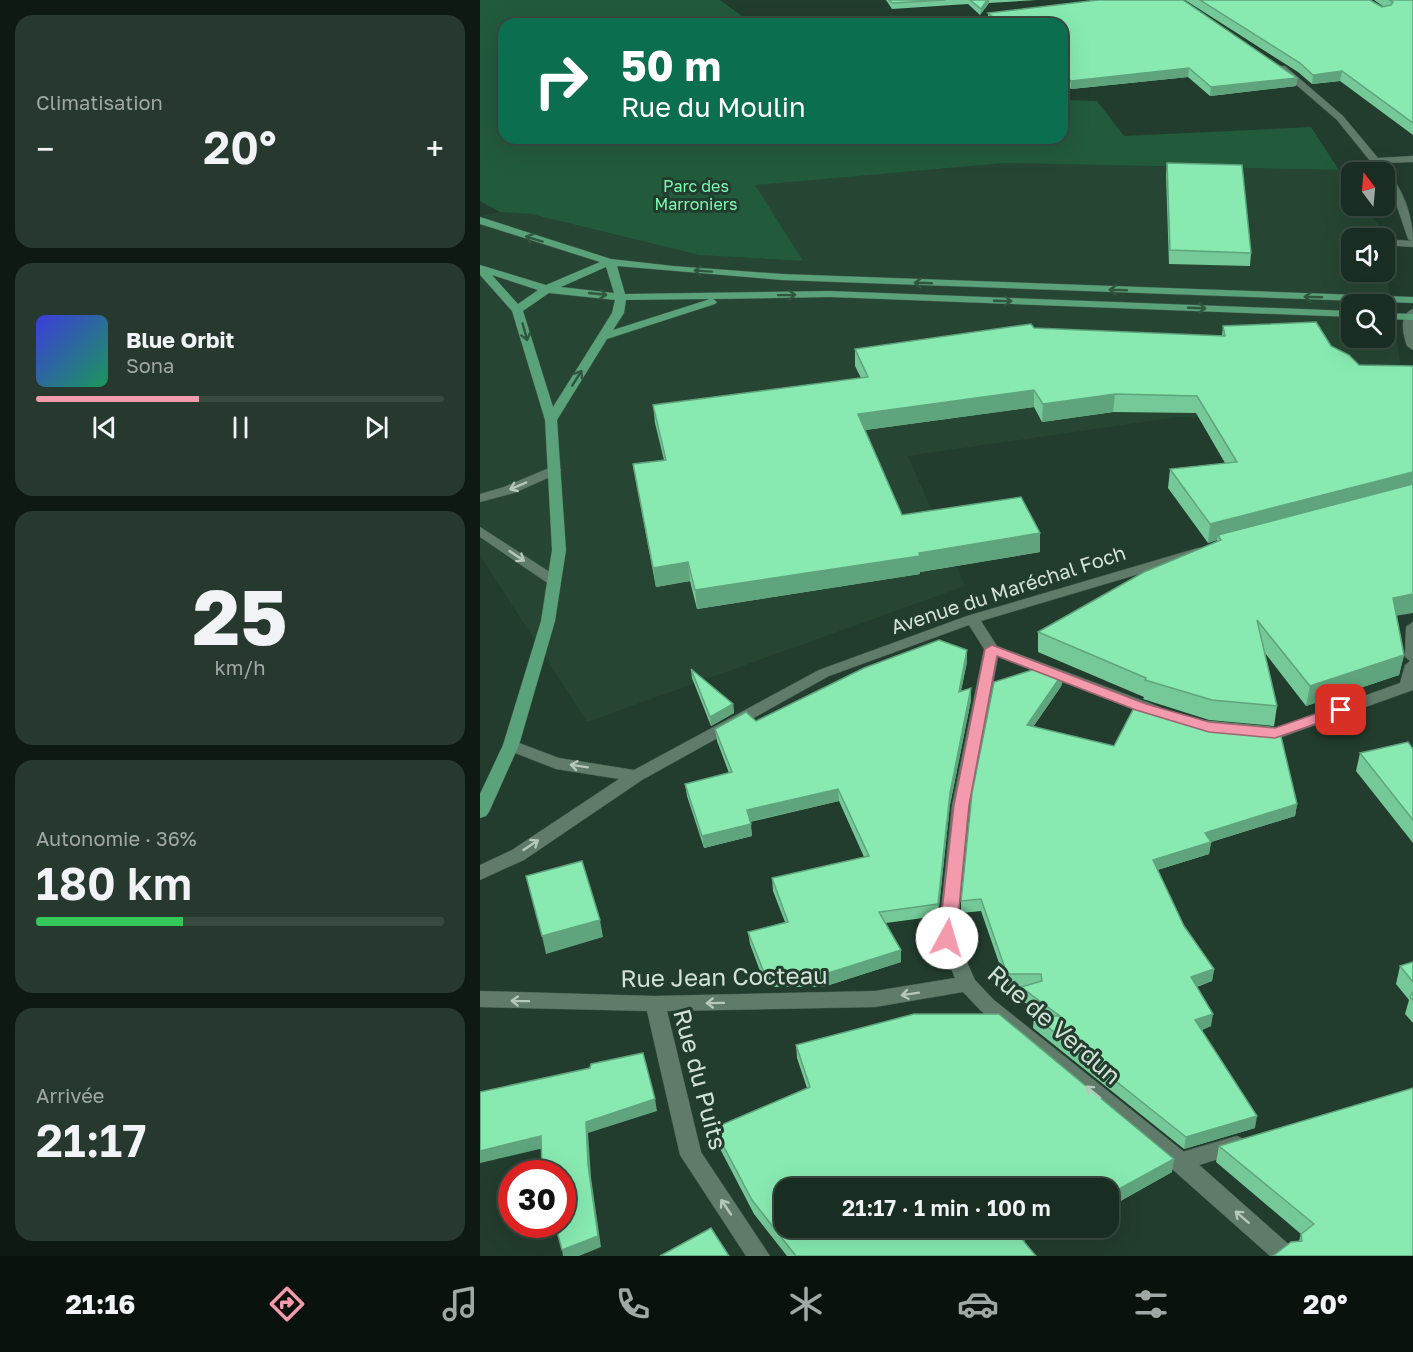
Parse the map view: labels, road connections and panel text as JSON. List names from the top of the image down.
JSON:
{
  "streets": {
    "street": [
      "Avenue du Maréchal Foch",
      "Rue Jean Cocteau",
      "Rue de Verdun",
      "Rue du Puits"
    ]
  },
  "crossings": [
    ["Rue Jean Cocteau", "Rue de Verdun"],
    ["Rue Jean Cocteau", "Rue du Puits"]
  ],
  "one_way": ["Rue Jean Cocteau", "Rue de Verdun", "Rue du Puits"],
  "parks": ["Parc des Marroniers"],
  "north": "top",
  "page": {
    "tile": [
      "Climatisation",
      ["25", "km/h"],
      ["Autonomie · 36%", "180 km"],
      ["Arrivée", "21:17"]
    ],
    "turn": ["50 m", "Rue du Moulin"],
    "heat": ["−", "20°", "+"],
    "song": ["Blue Orbit", "Sona"],
    "limit": "30",
    "trip": "21:17 · 1 min · 100 m",
    "tabs": ["21:16", "20°"]
  }
}
